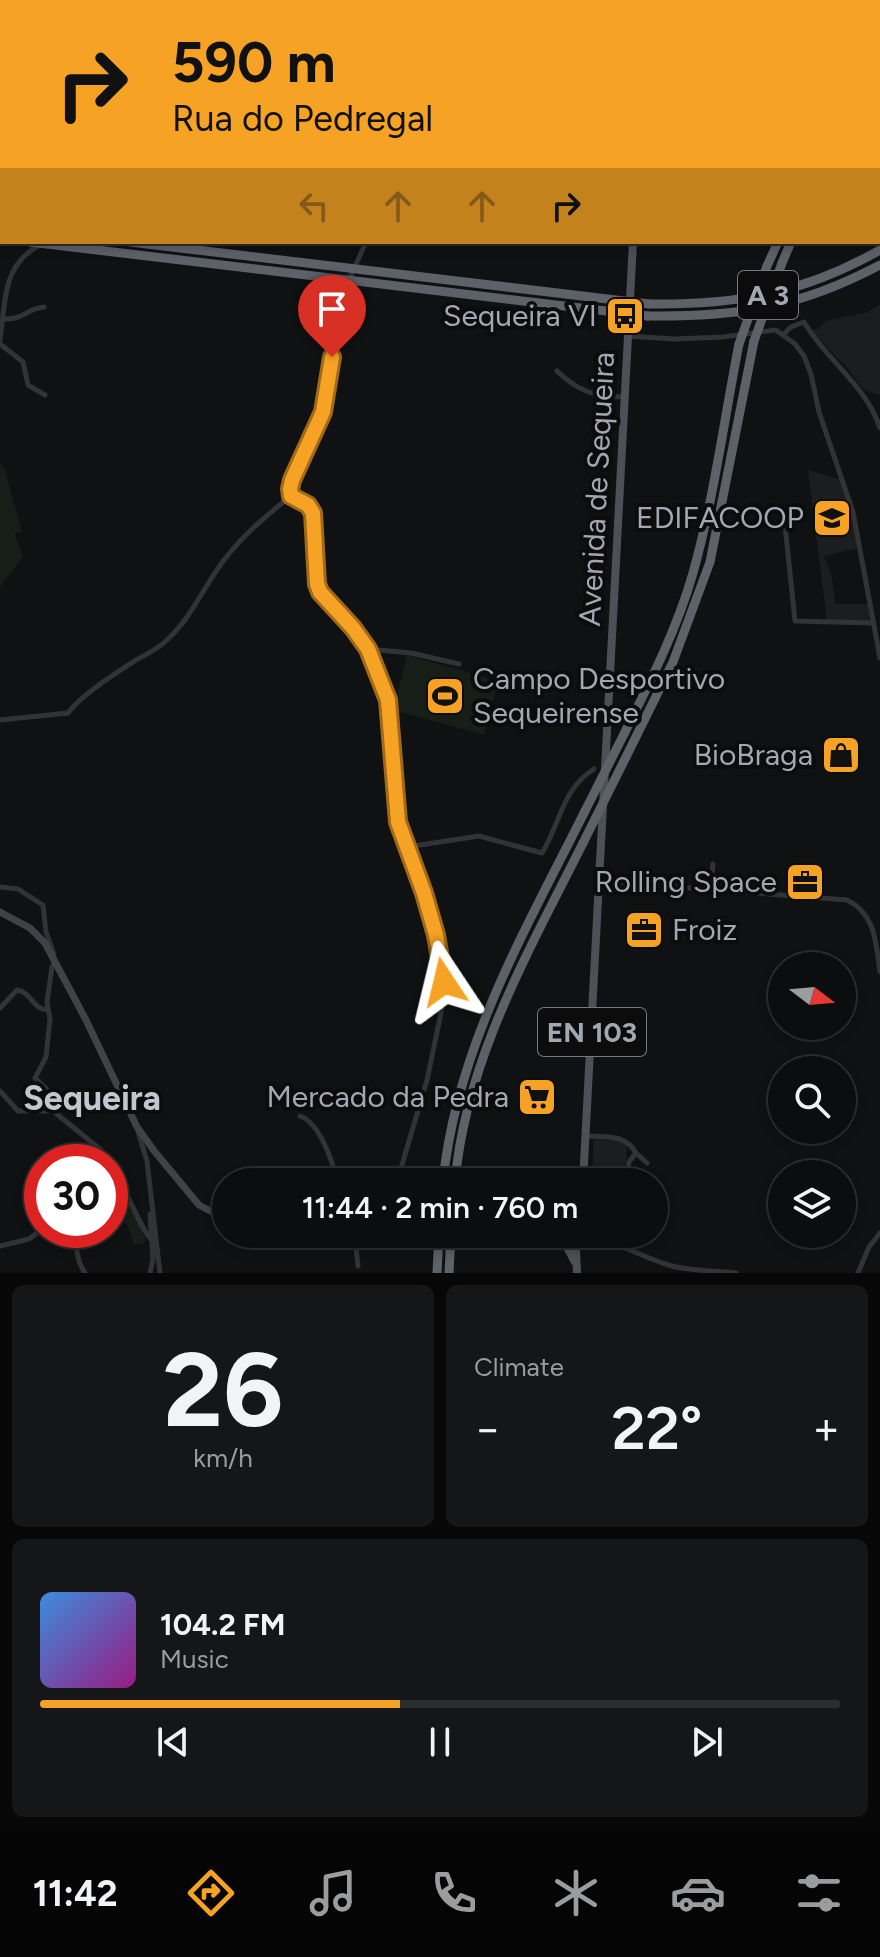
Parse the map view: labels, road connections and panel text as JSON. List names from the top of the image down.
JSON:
{
  "streets": {
    "highway": ["A 3"],
    "main road": ["Avenida de Sequeira", "EN 103"]
  },
  "crossings": [
    ["Avenida de Sequeira", "EN 103"]
  ],
  "districts": ["Sequeira"],
  "places": {
    "bus stop": ["Sequeira VI"],
    "school or university": ["EDIFACOOP"],
    "sports": ["Campo Desportivo Sequeirense"],
    "shop": ["BioBraga"],
    "office": ["Rolling Space", "Froiz"],
    "supermarket": ["Mercado da Pedra"]
  },
  "north": "right",
  "page": {
    "turn": ["590 m", "Rua do Pedregal"],
    "limit": "30",
    "trip": "11:44 · 2 min · 760 m",
    "tile": [
      ["26", "km/h"],
      "Climate"
    ],
    "heat": ["−", "22°", "+"],
    "song": ["104.2 FM", "Music"],
    "tabs": "11:42"
  }
}
